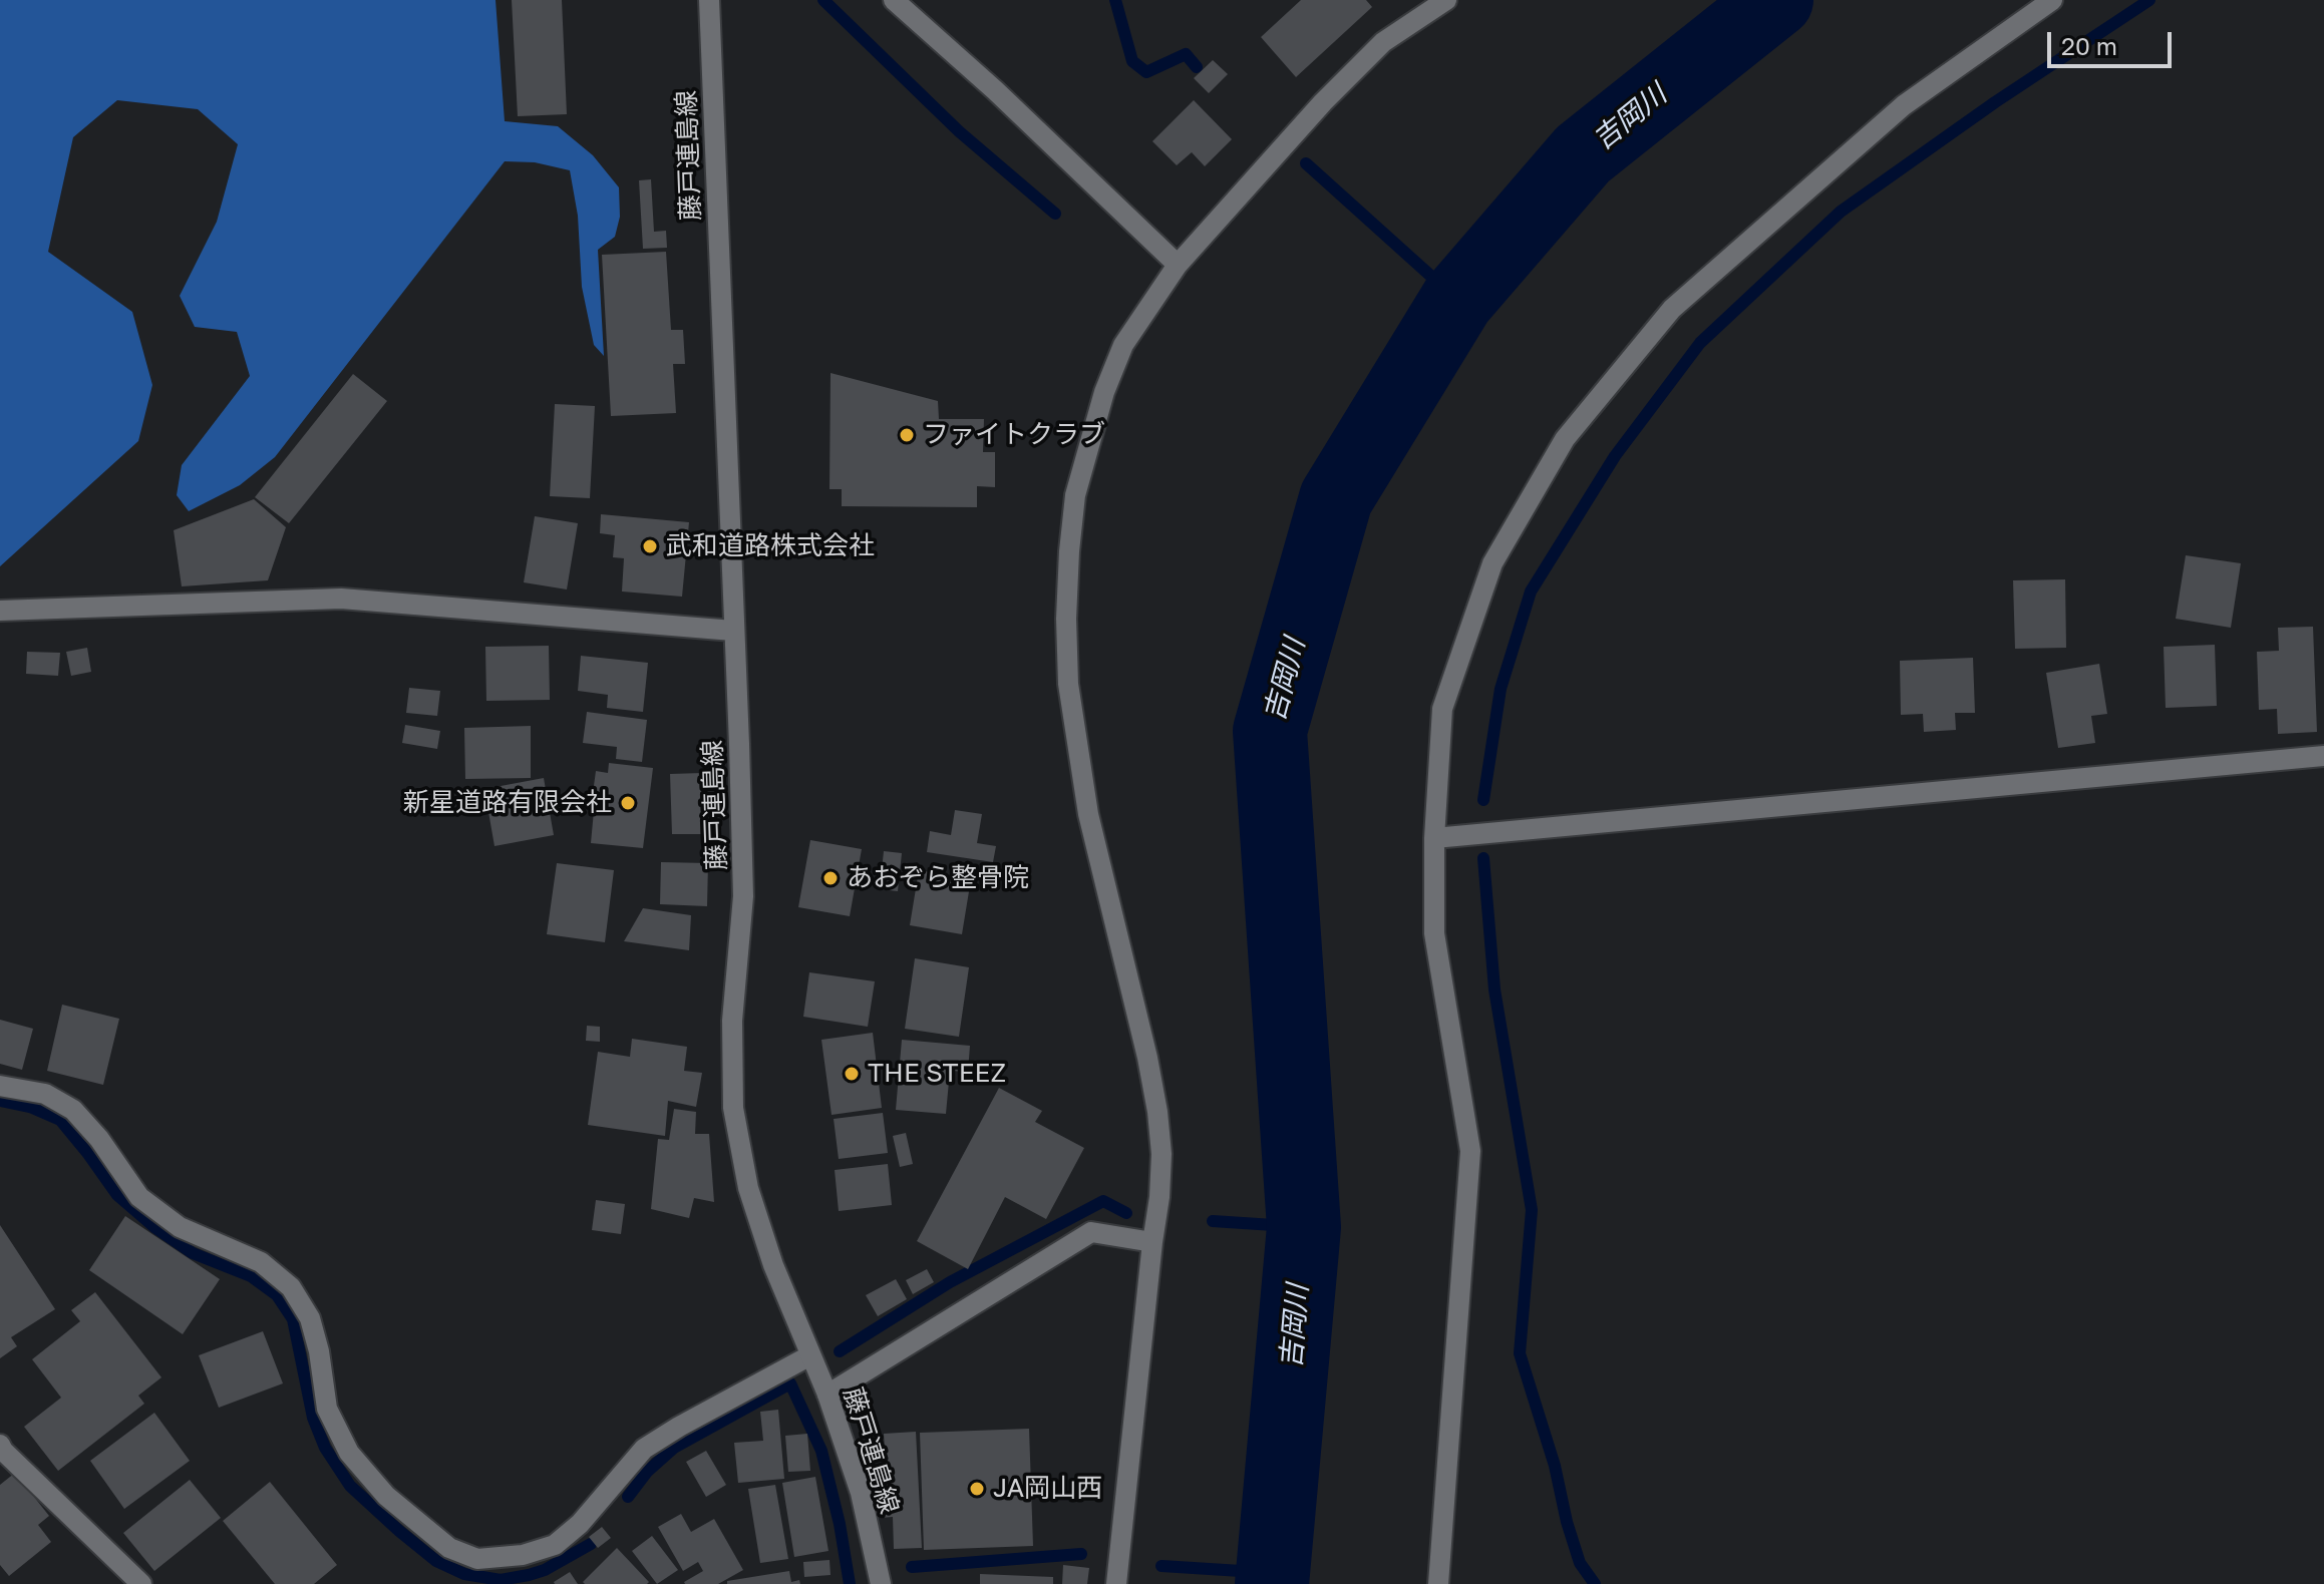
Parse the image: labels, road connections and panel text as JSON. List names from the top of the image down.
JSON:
{
  "streets": {
    "street": ["藤戸連島線"]
  },
  "water": ["吉岡川"],
  "places": [
    "ファイトクラブ",
    "武和道路株式会社",
    "新星道路有限会社",
    "あおぞら整骨院",
    "THE STEEZ",
    "JA岡山西"
  ],
  "scale_bar": "20 m"
}
